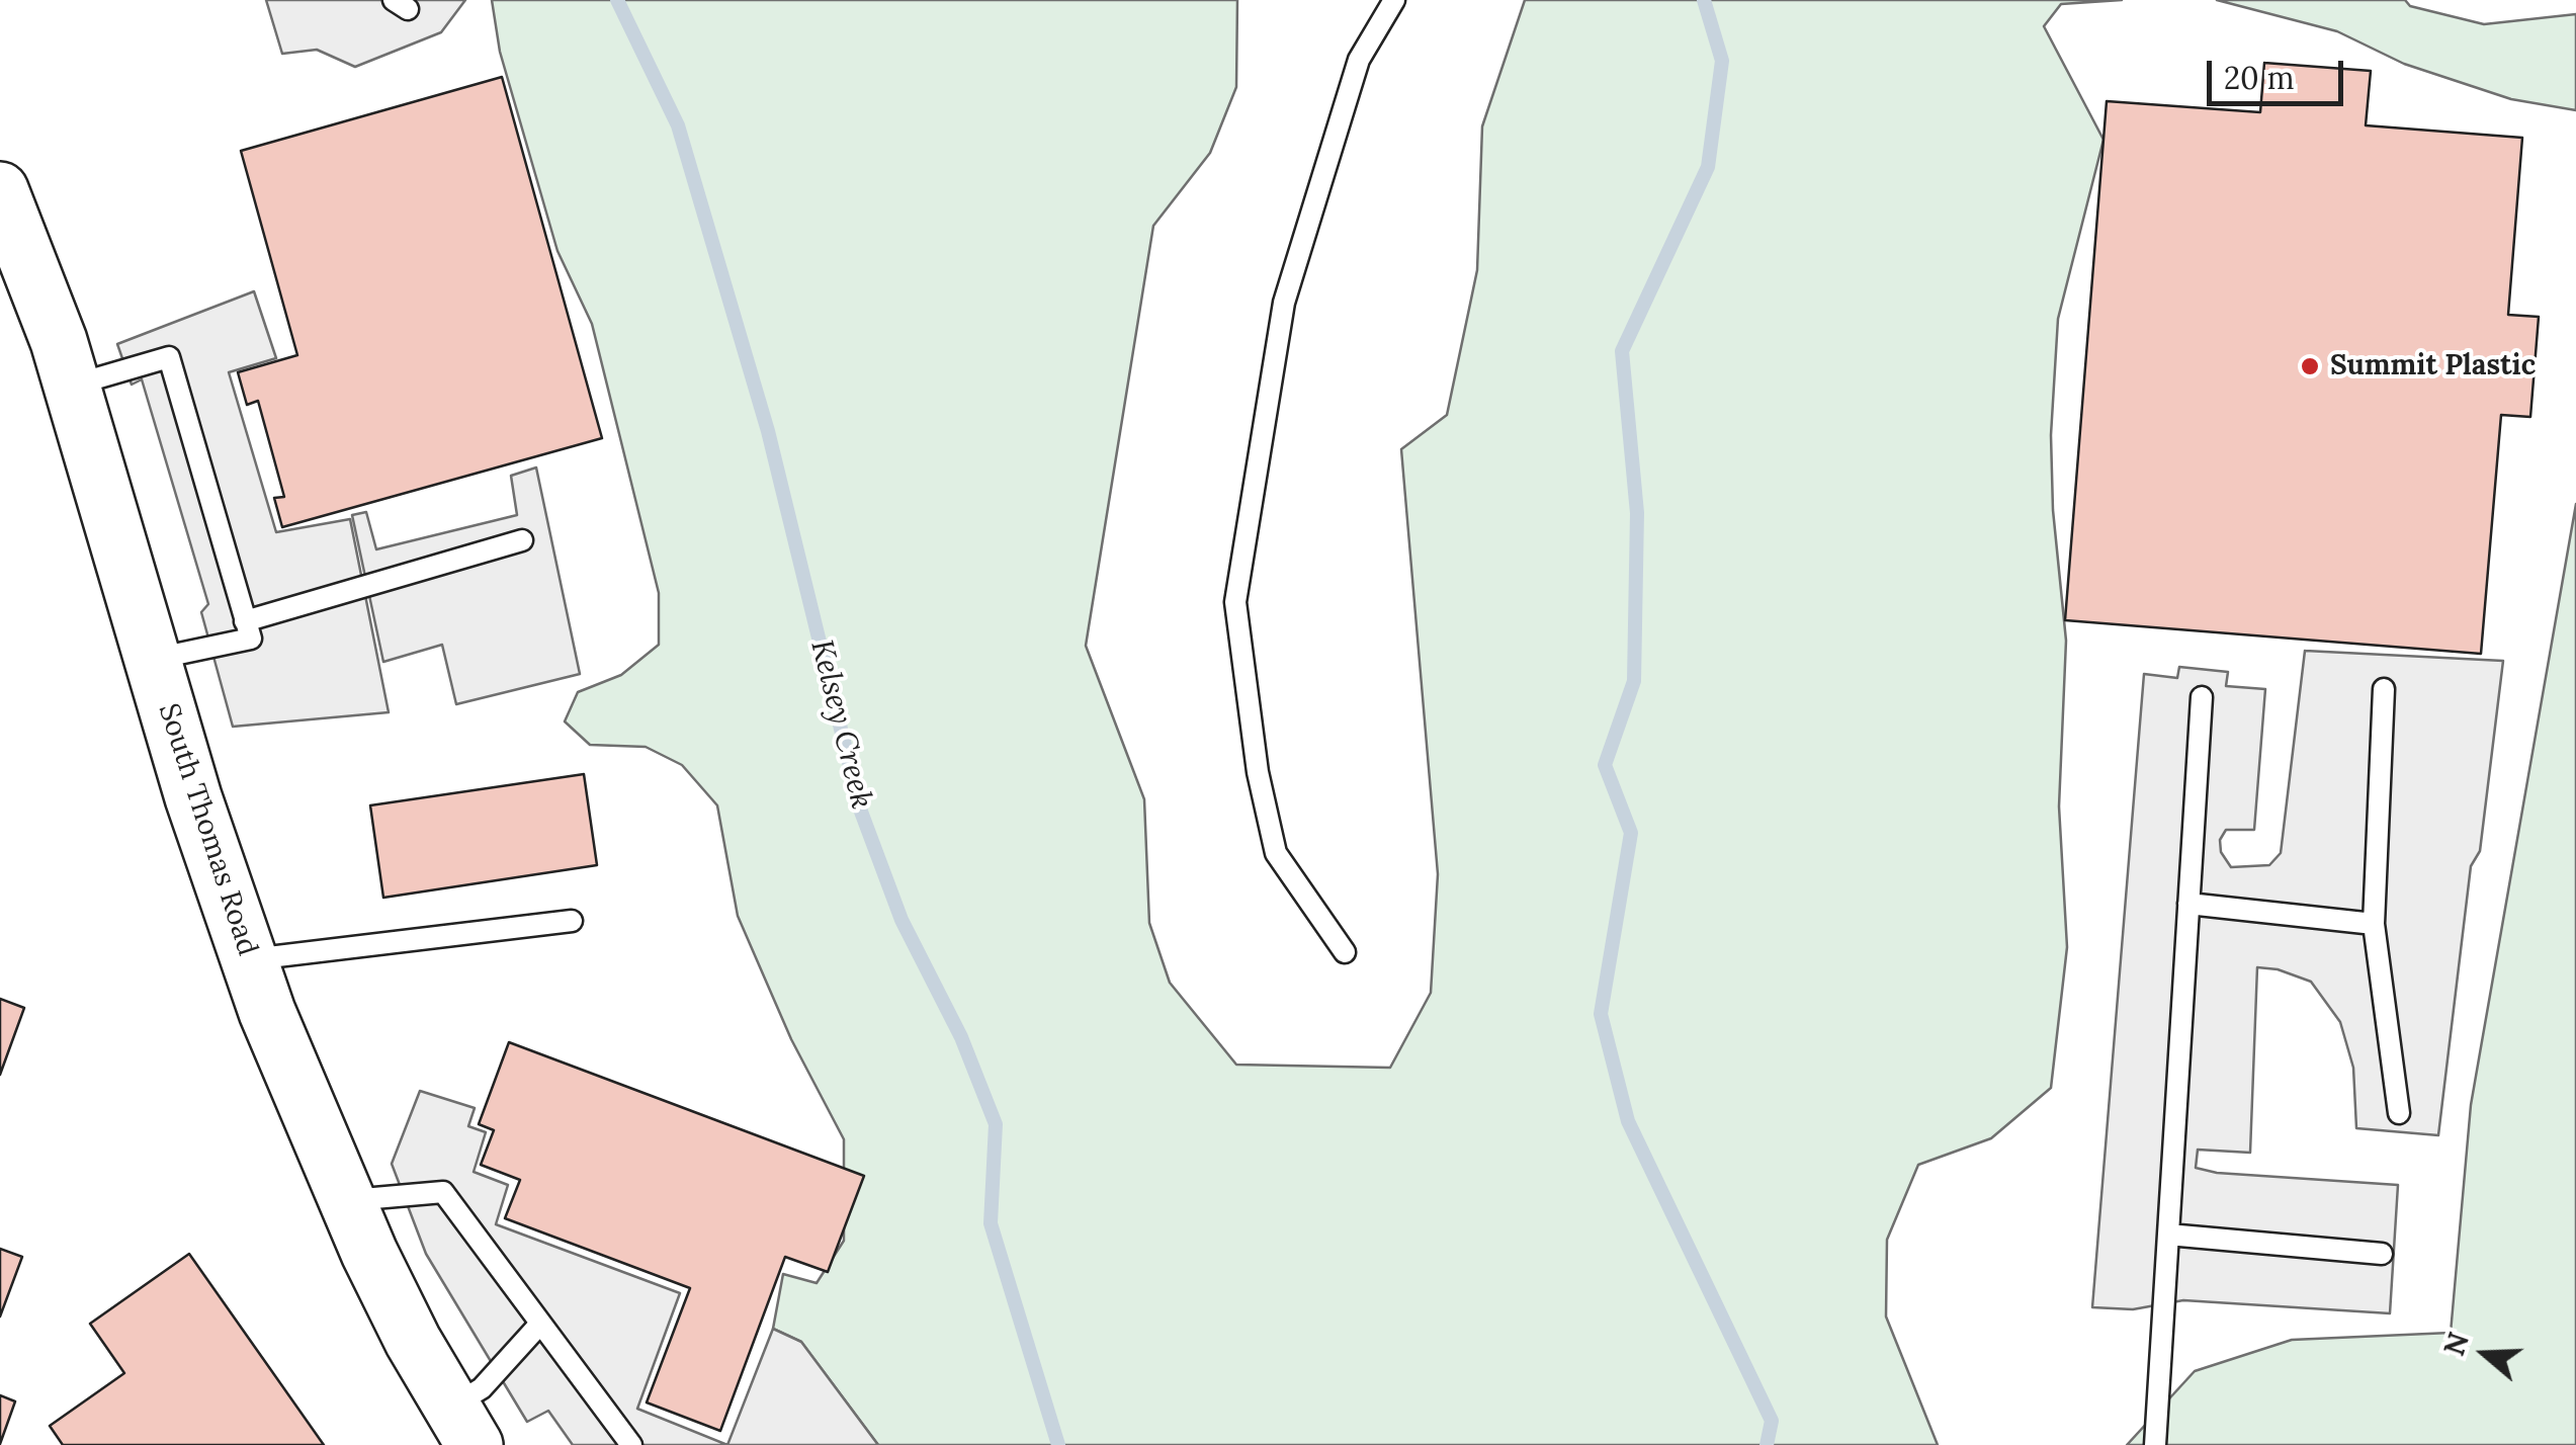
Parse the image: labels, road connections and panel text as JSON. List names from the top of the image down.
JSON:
{
  "streets": {
    "street": ["South Thomas Road"]
  },
  "water": ["Kelsey Creek"],
  "places": ["Summit Plastic"],
  "scale_bar": "20 m",
  "north": "left"
}
